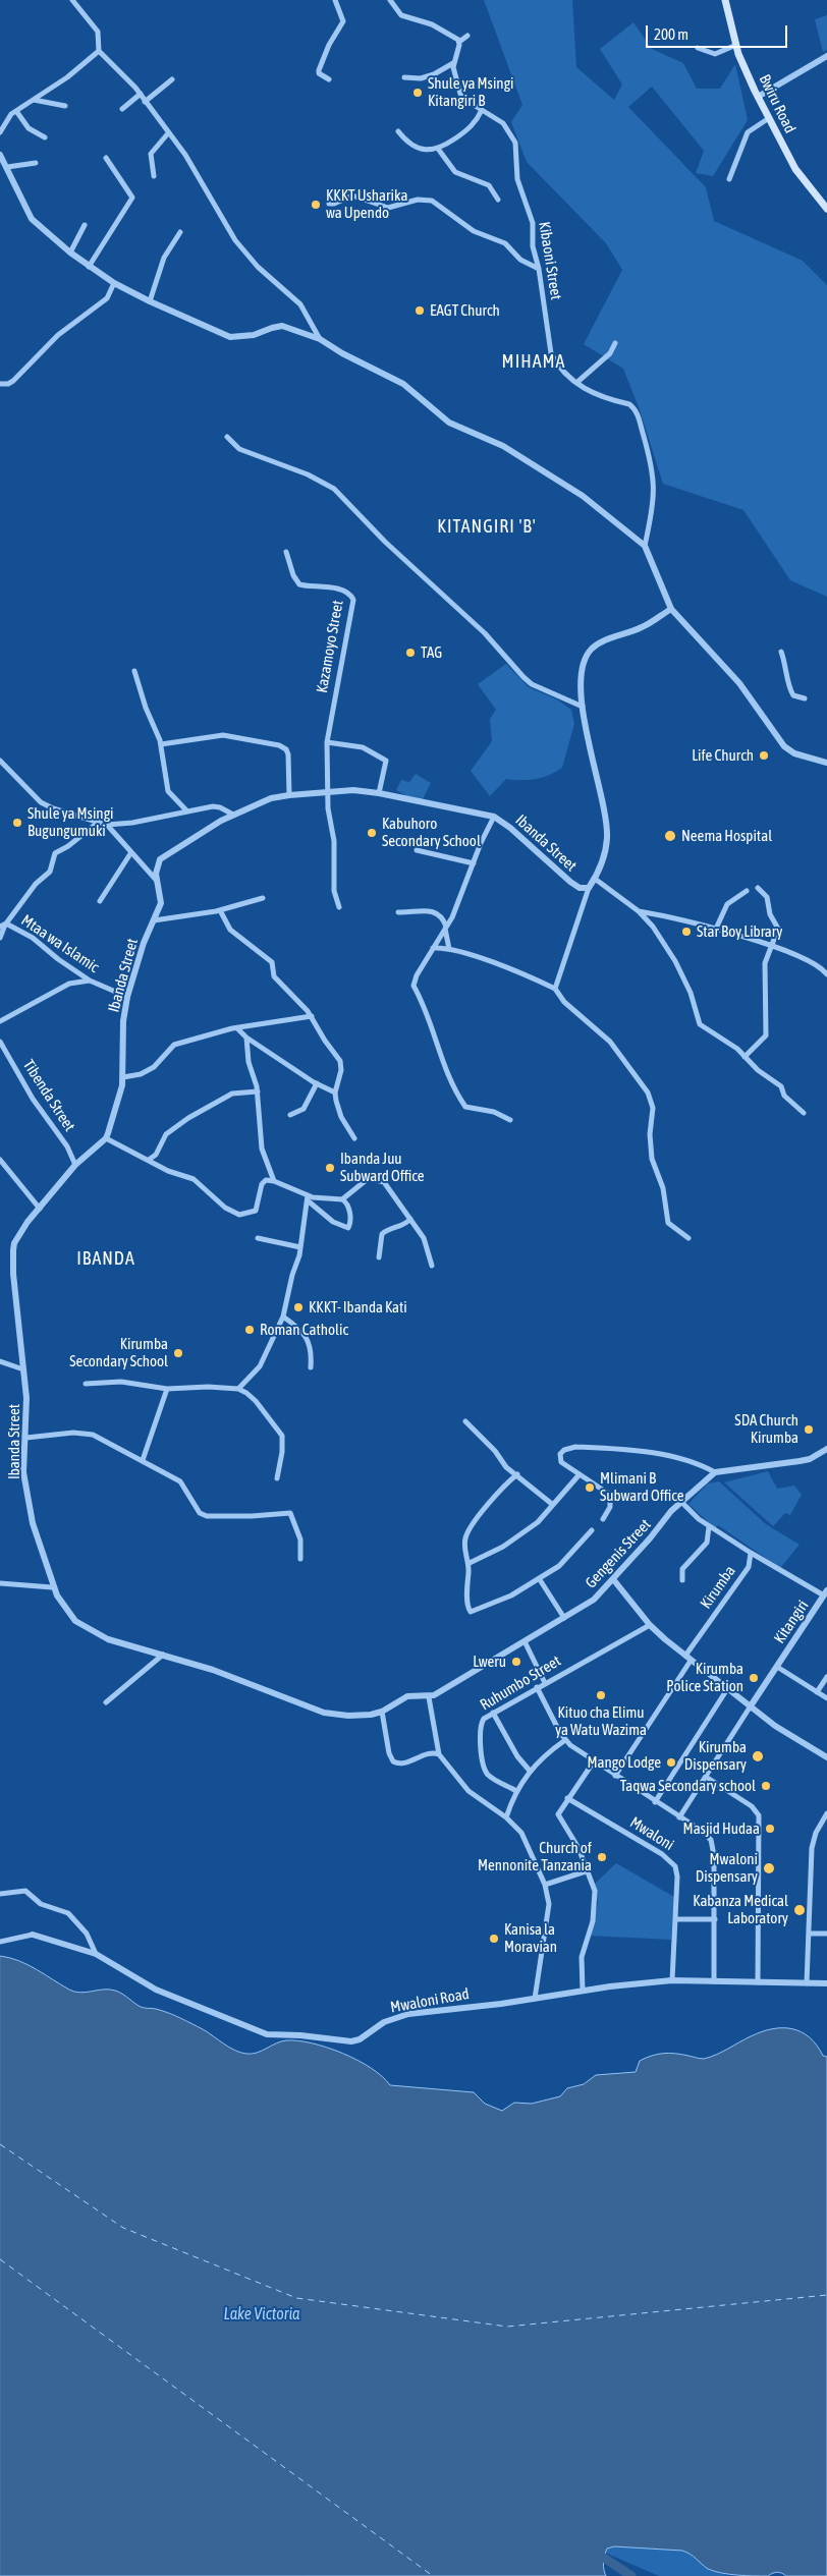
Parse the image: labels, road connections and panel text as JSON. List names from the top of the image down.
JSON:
{
  "streets": {
    "main road": ["Bwiru Road"],
    "street": [
      "Kibaoni Street",
      "Kazamoyo Street",
      "Ibanda Street",
      "Mtaa wa Islamic",
      "Tibenda Street",
      "Gengenis Street",
      "Kirumba",
      "Kitangiri",
      "Ruhumbo Street",
      "Mwaloni",
      "Mwaloni Road"
    ]
  },
  "crossings": [
    ["Kazamoyo Street", "Ibanda Street"],
    ["Ibanda Street", "Mtaa wa Islamic"],
    ["Ibanda Street", "Tibenda Street"],
    ["Gengenis Street", "Kirumba"],
    ["Kitangiri", "Mwaloni"],
    ["Mwaloni", "Mwaloni Road"]
  ],
  "districts": ["MIHAMA", "KITANGIRI 'B'", "IBANDA"],
  "water": ["Lake Victoria"],
  "places": [
    "Shule ya Msingi Kitangiri B",
    "KKKT Usharika wa Upendo",
    "EAGT Church",
    "TAG",
    "Life Church",
    "Shule ya Msingi Bugungumuki",
    "Kabuhoro Secondary School",
    "Neema Hospital",
    "Star Boy Library",
    "Ibanda Juu Subward Office",
    "KKKT- Ibanda Kati",
    "Roman Catholic",
    "Kirumba Secondary School",
    "SDA Church Kirumba",
    "Mlimani B Subward Office",
    "Lweru",
    "Kirumba Police Station",
    "Kituo cha Elimu ya Watu Wazima",
    "Kirumba Dispensary",
    "Mango Lodge",
    "Taqwa Secondary school",
    "Masjid Hudaa",
    "Church of Mennonite Tanzania",
    "Mwaloni Dispensary",
    "Kabanza Medical Laboratory",
    "Kanisa la Moravian"
  ],
  "scale_bar": "200 m"
}
